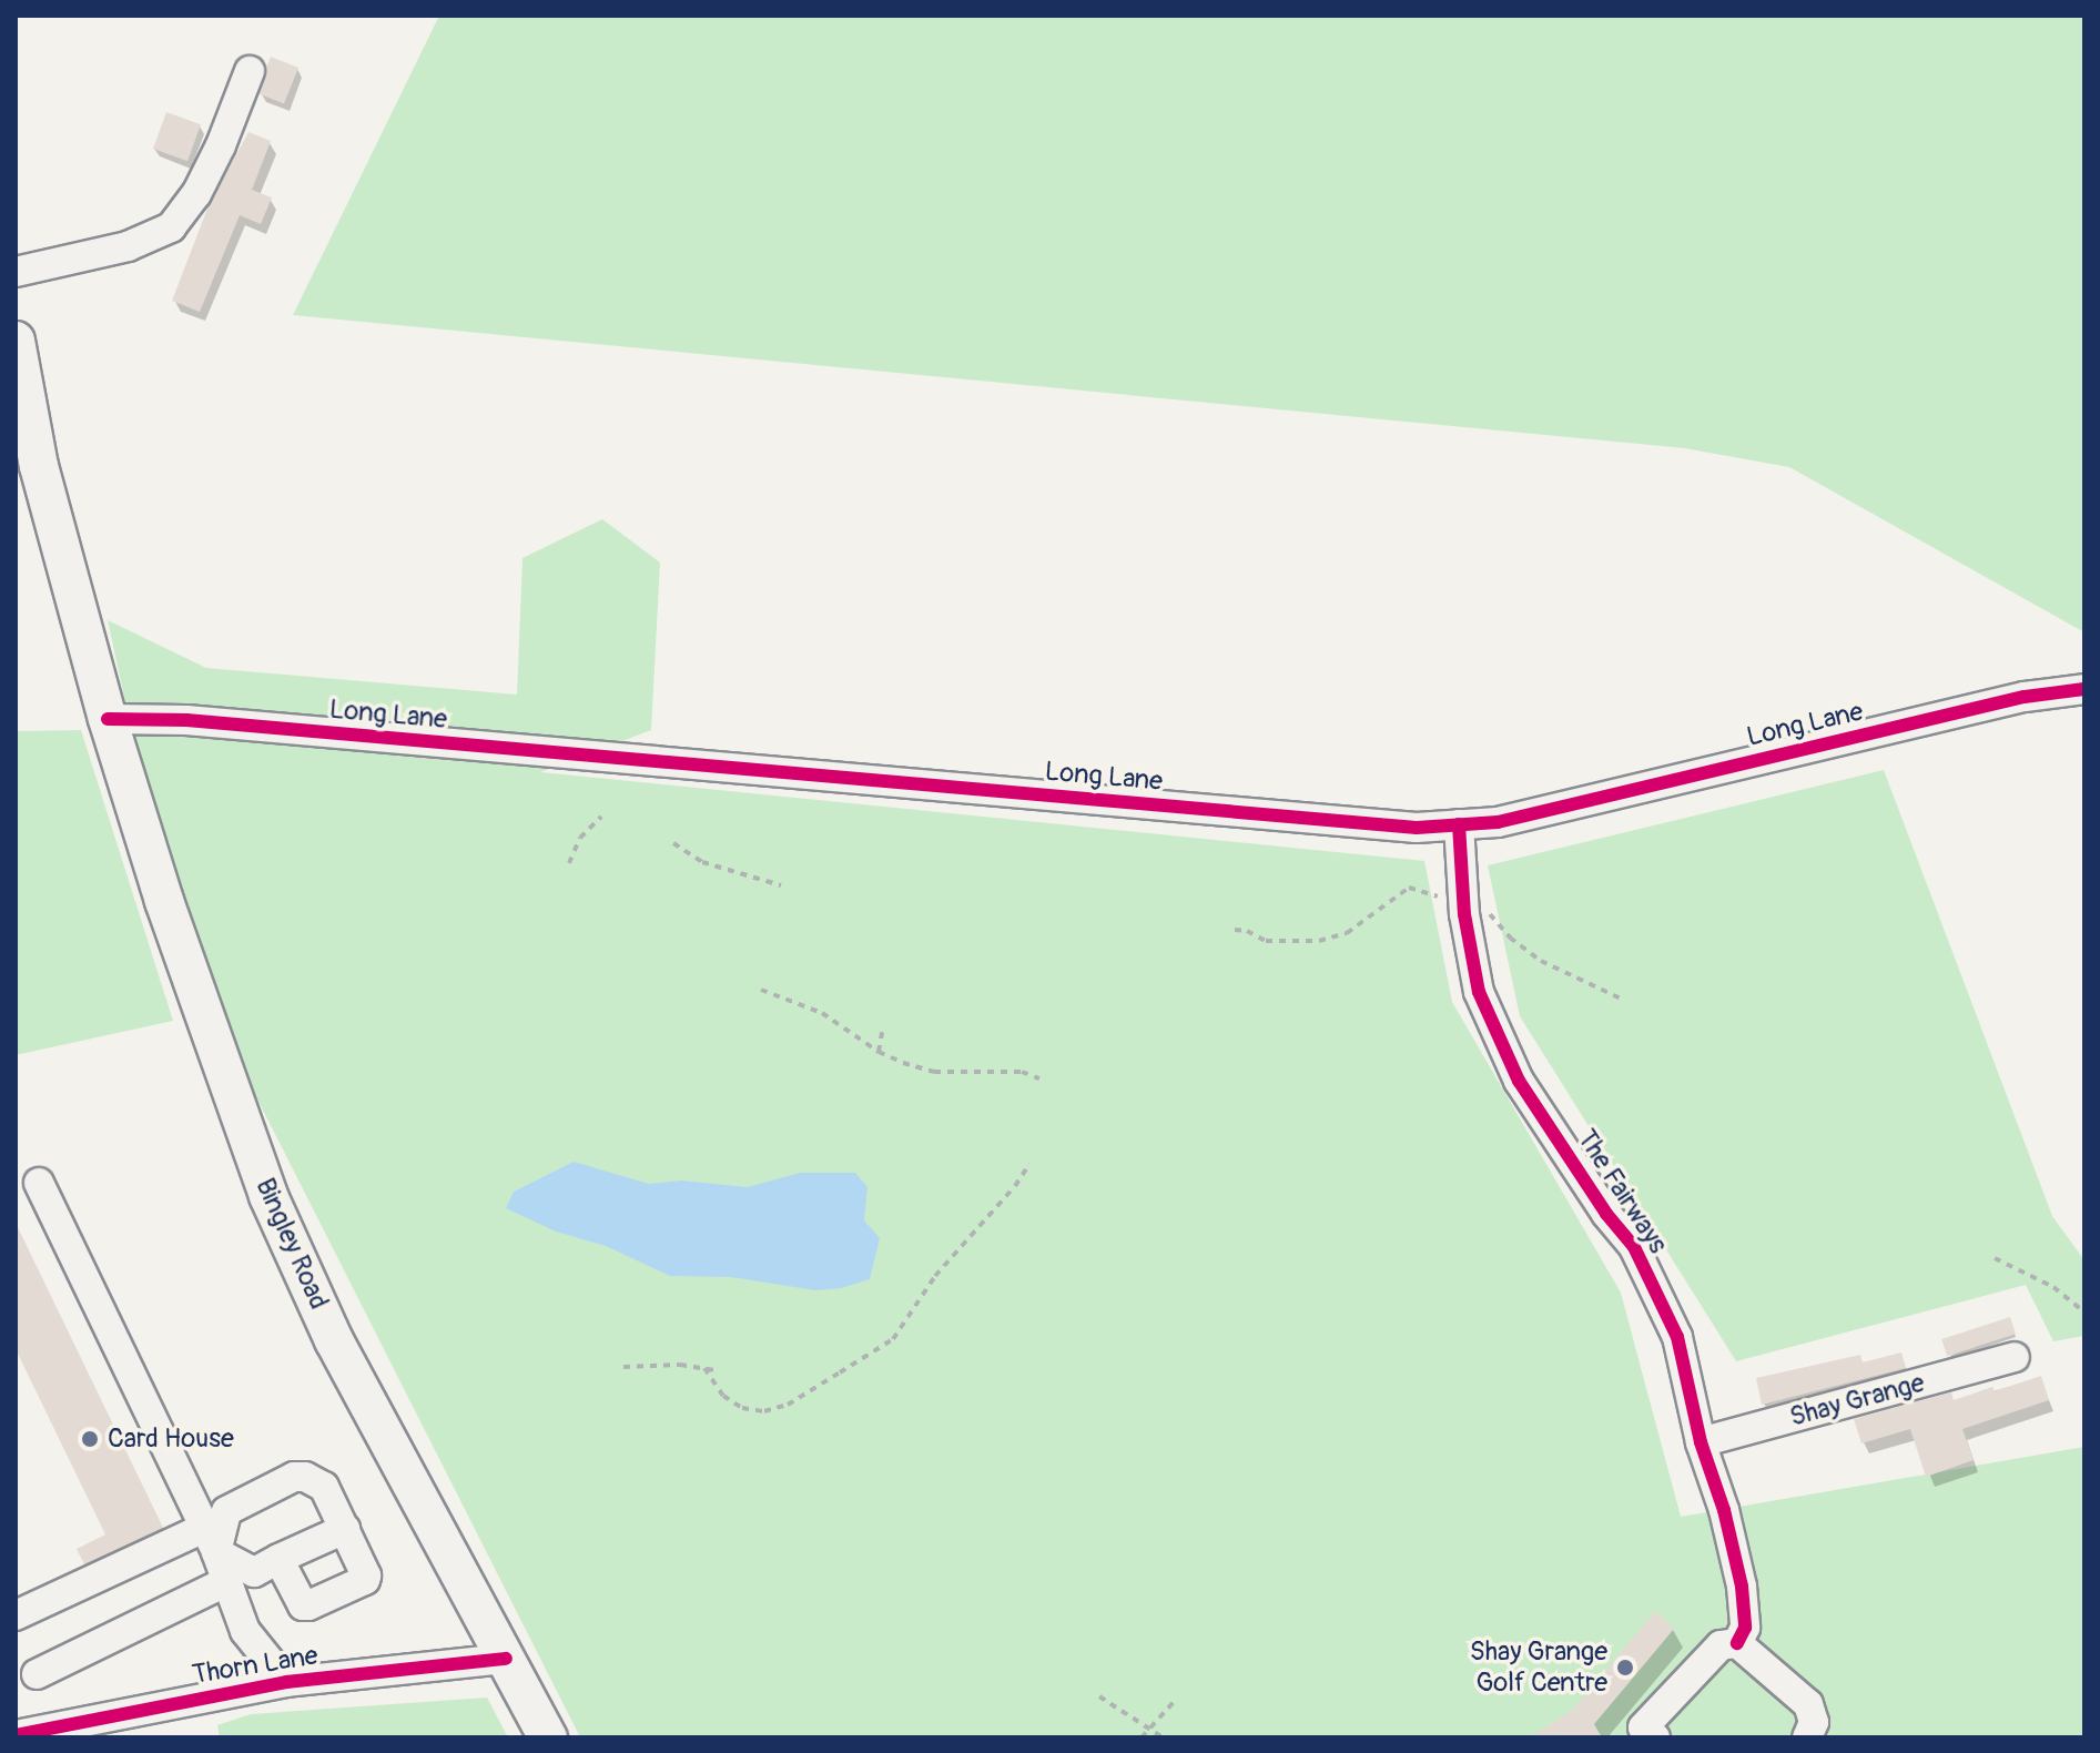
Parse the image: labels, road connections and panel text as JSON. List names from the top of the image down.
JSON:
{
  "streets": {
    "main road": ["Bingley Road"],
    "street": [
      "Long Lane",
      "The Fairways",
      "Shay Grange",
      "Thorn Lane"
    ]
  },
  "crossings": [
    ["Long Lane", "The Fairways"],
    ["Long Lane", "Bingley Road"],
    ["The Fairways", "Shay Grange"],
    ["Bingley Road", "Thorn Lane"]
  ],
  "places": ["Card House", "Shay Grange Golf Centre"]
}
